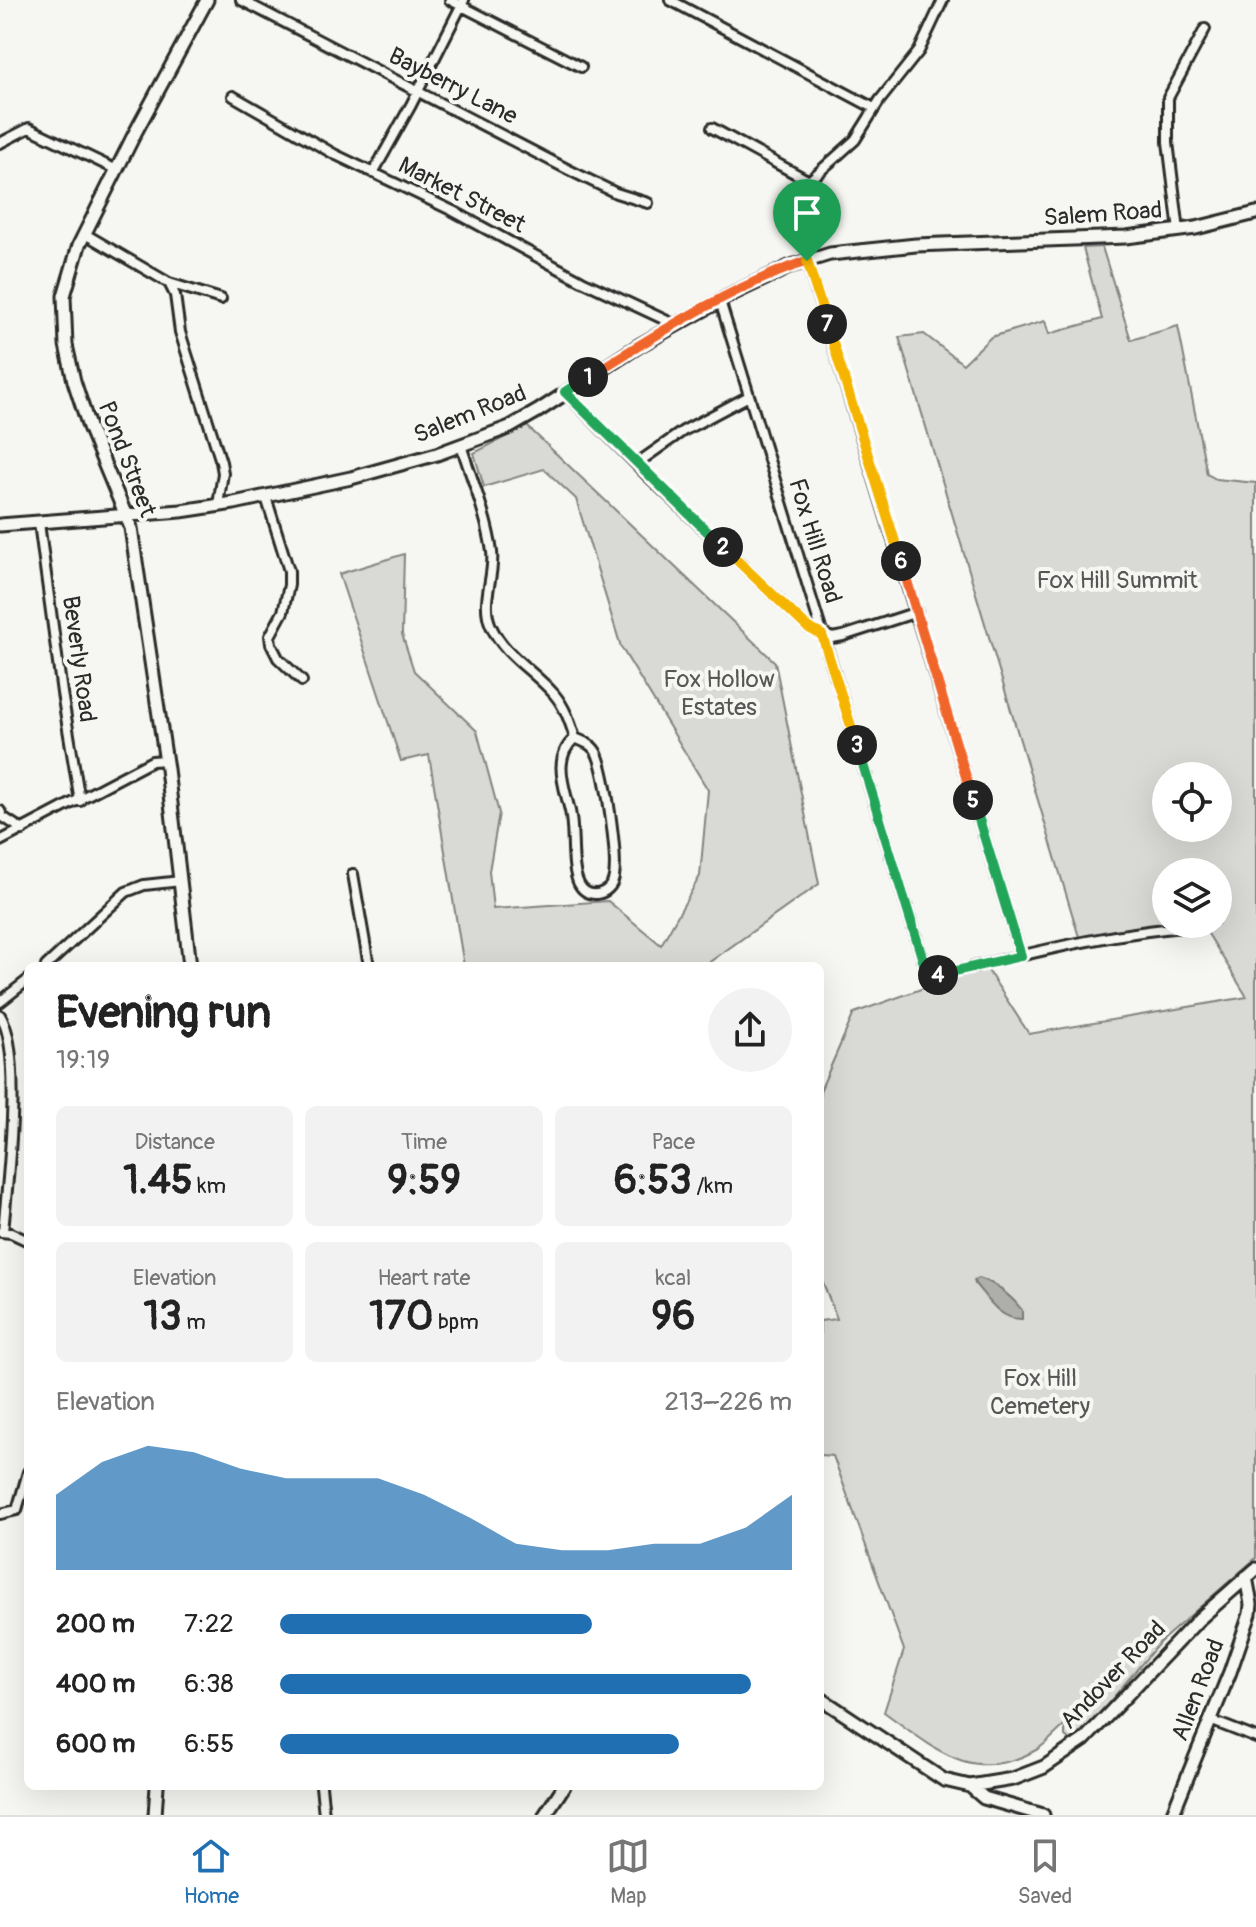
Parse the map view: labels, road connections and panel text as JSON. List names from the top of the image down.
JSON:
{
  "streets": {
    "main road": [
      "Salem Road",
      "Pond Street",
      "Andover Road",
      "Allen Road"
    ],
    "street": [
      "Bayberry Lane",
      "Market Street",
      "Fox Hill Road",
      "Beverly Road"
    ]
  },
  "crossings": [
    ["Market Street", "Salem Road"],
    ["Salem Road", "Pond Street"],
    ["Salem Road", "Fox Hill Road"],
    ["Salem Road", "Beverly Road"],
    ["Andover Road", "Allen Road"]
  ],
  "parks": ["Fox Hill Summit", "Fox Hollow Estates", "Fox Hill Cemetery"],
  "page": {
    "pins": [
      "7",
      "1",
      "2",
      "6",
      "3",
      "5",
      "4"
    ],
    "heading": ["Evening run", "19:19"],
    "stats": [
      ["Distance", "1.45 km"],
      ["Time", "9:59"],
      ["Pace", "6:53 /km"],
      ["Elevation", "13 m"],
      ["Heart rate", "170 bpm"],
      ["kcal", "96"]
    ],
    "chart": ["Elevation", "213–226 m"],
    "list": [
      {
        "name": "200 m",
        "note": "7:22"
      },
      {
        "name": "400 m",
        "note": "6:38"
      },
      {
        "name": "600 m",
        "note": "6:55"
      }
    ],
    "tabs": ["Home", "Map", "Saved"]
  }
}
